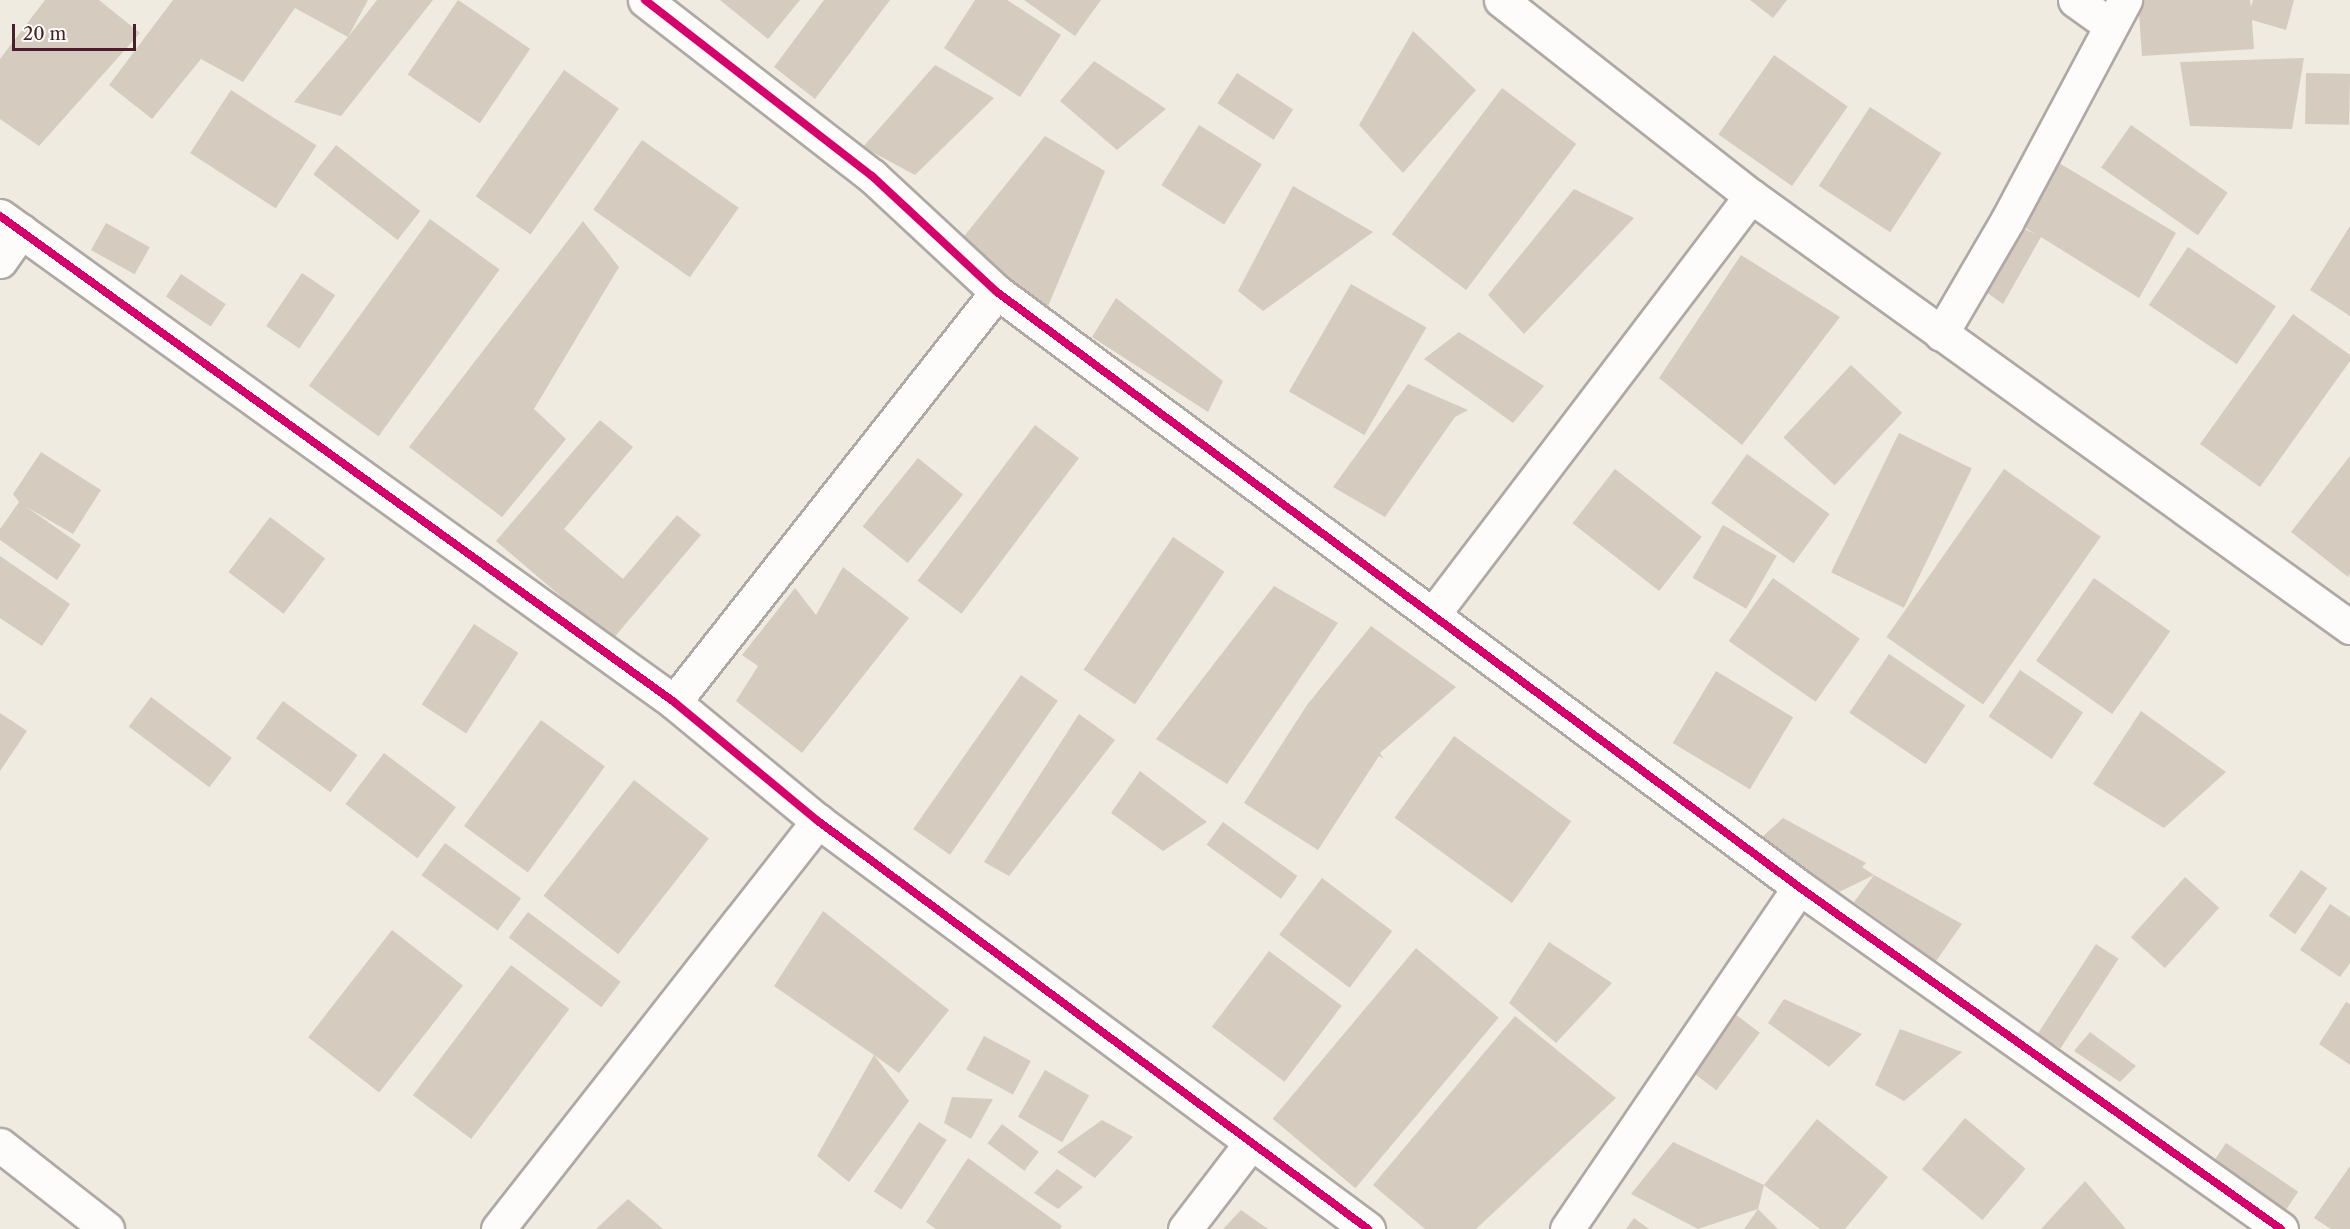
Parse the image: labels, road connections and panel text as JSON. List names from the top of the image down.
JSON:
{
  "scale_bar": "20 m"
}
